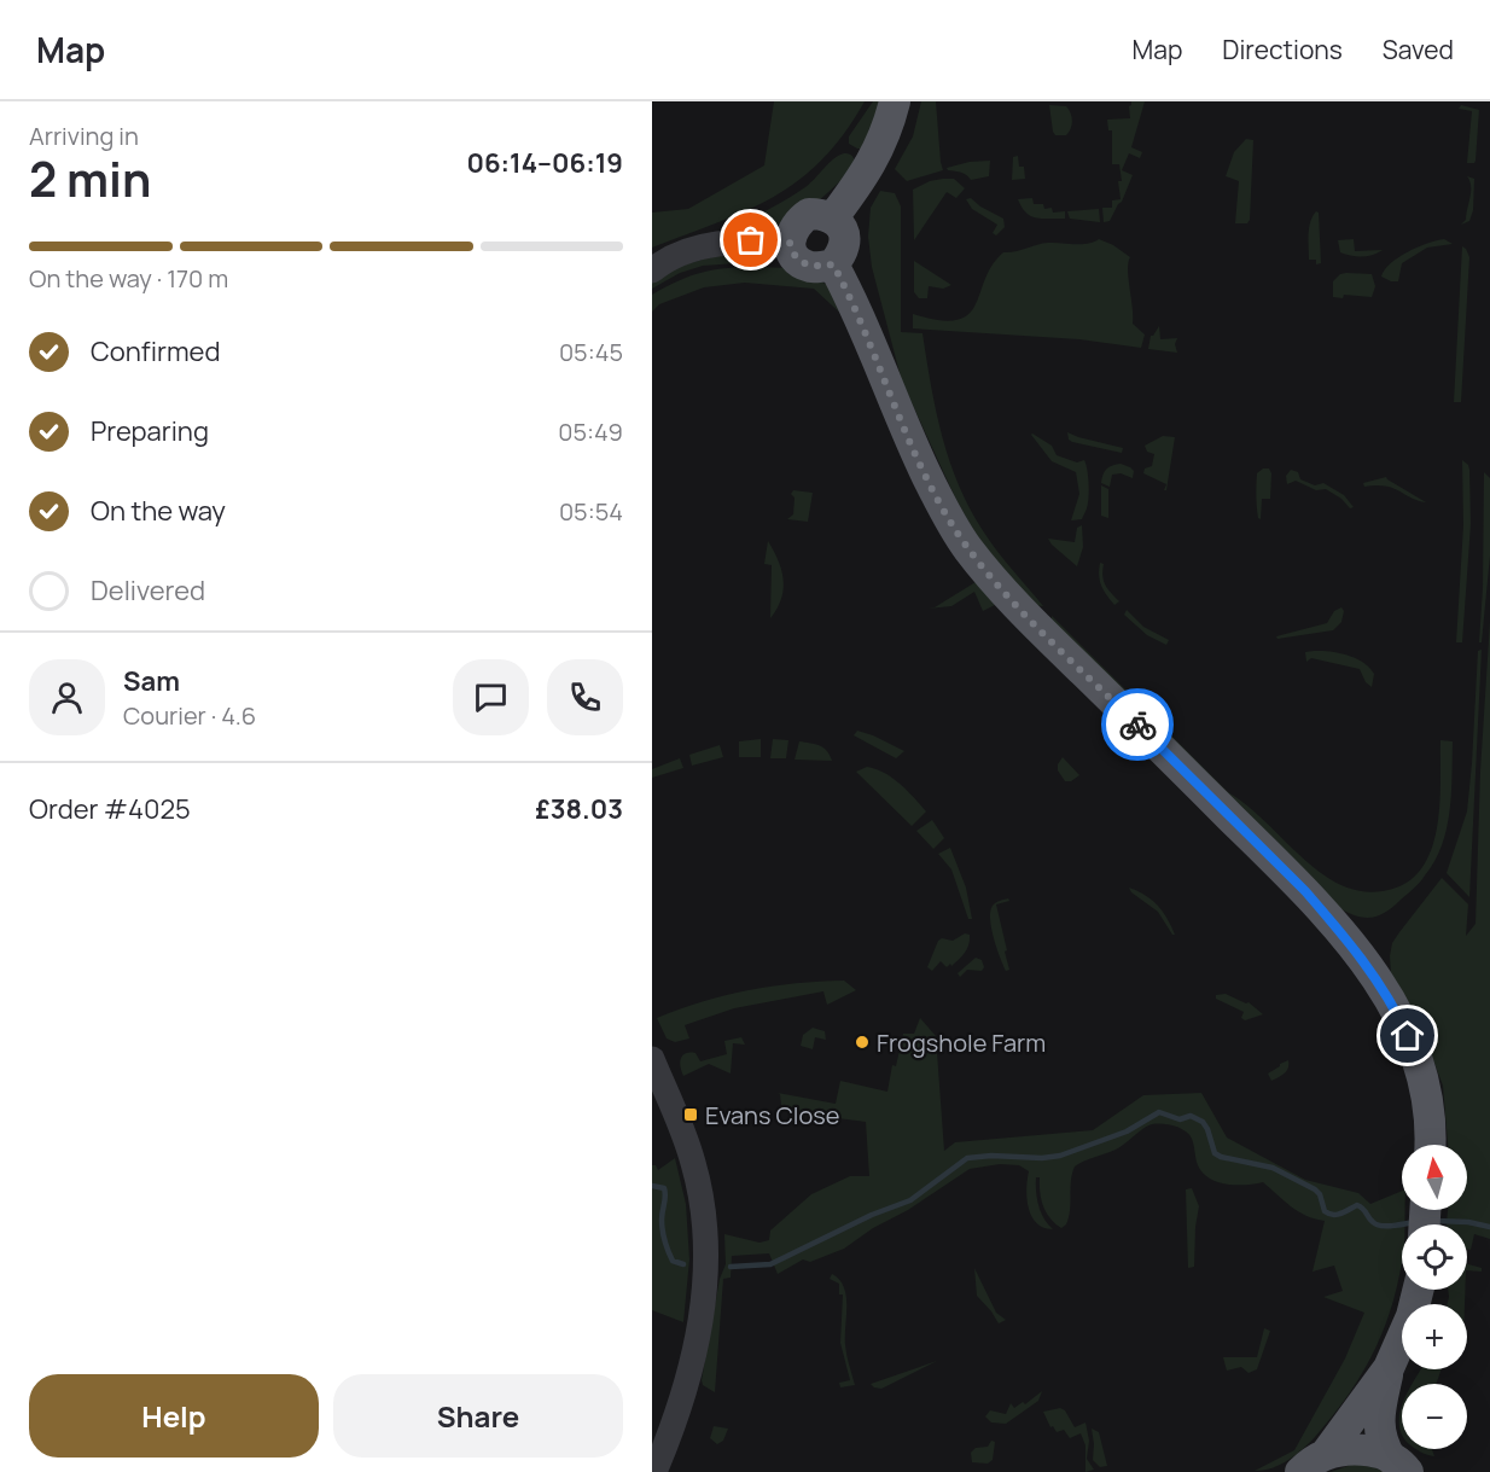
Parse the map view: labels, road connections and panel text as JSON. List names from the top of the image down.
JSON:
{
  "places": {
    "other": ["Frogshole Farm"],
    "transit": ["Evans Close"]
  },
  "north": "top",
  "page": {
    "header": "Map",
    "nav": ["Map", "Directions", "Saved"],
    "heading": ["2 min", "Arriving in", "06:14–06:19"],
    "panel": [
      "Sam",
      "Courier · 4.6",
      "Order #4025",
      "£38.03"
    ],
    "bar": "On the way · 170 m",
    "list": [
      ["Confirmed", "05:45"],
      ["Preparing", "05:49"],
      ["On the way", "05:54"],
      "Delivered"
    ],
    "map_buttons": ["+", "−"],
    "buttons": ["Help", "Share"]
  }
}
